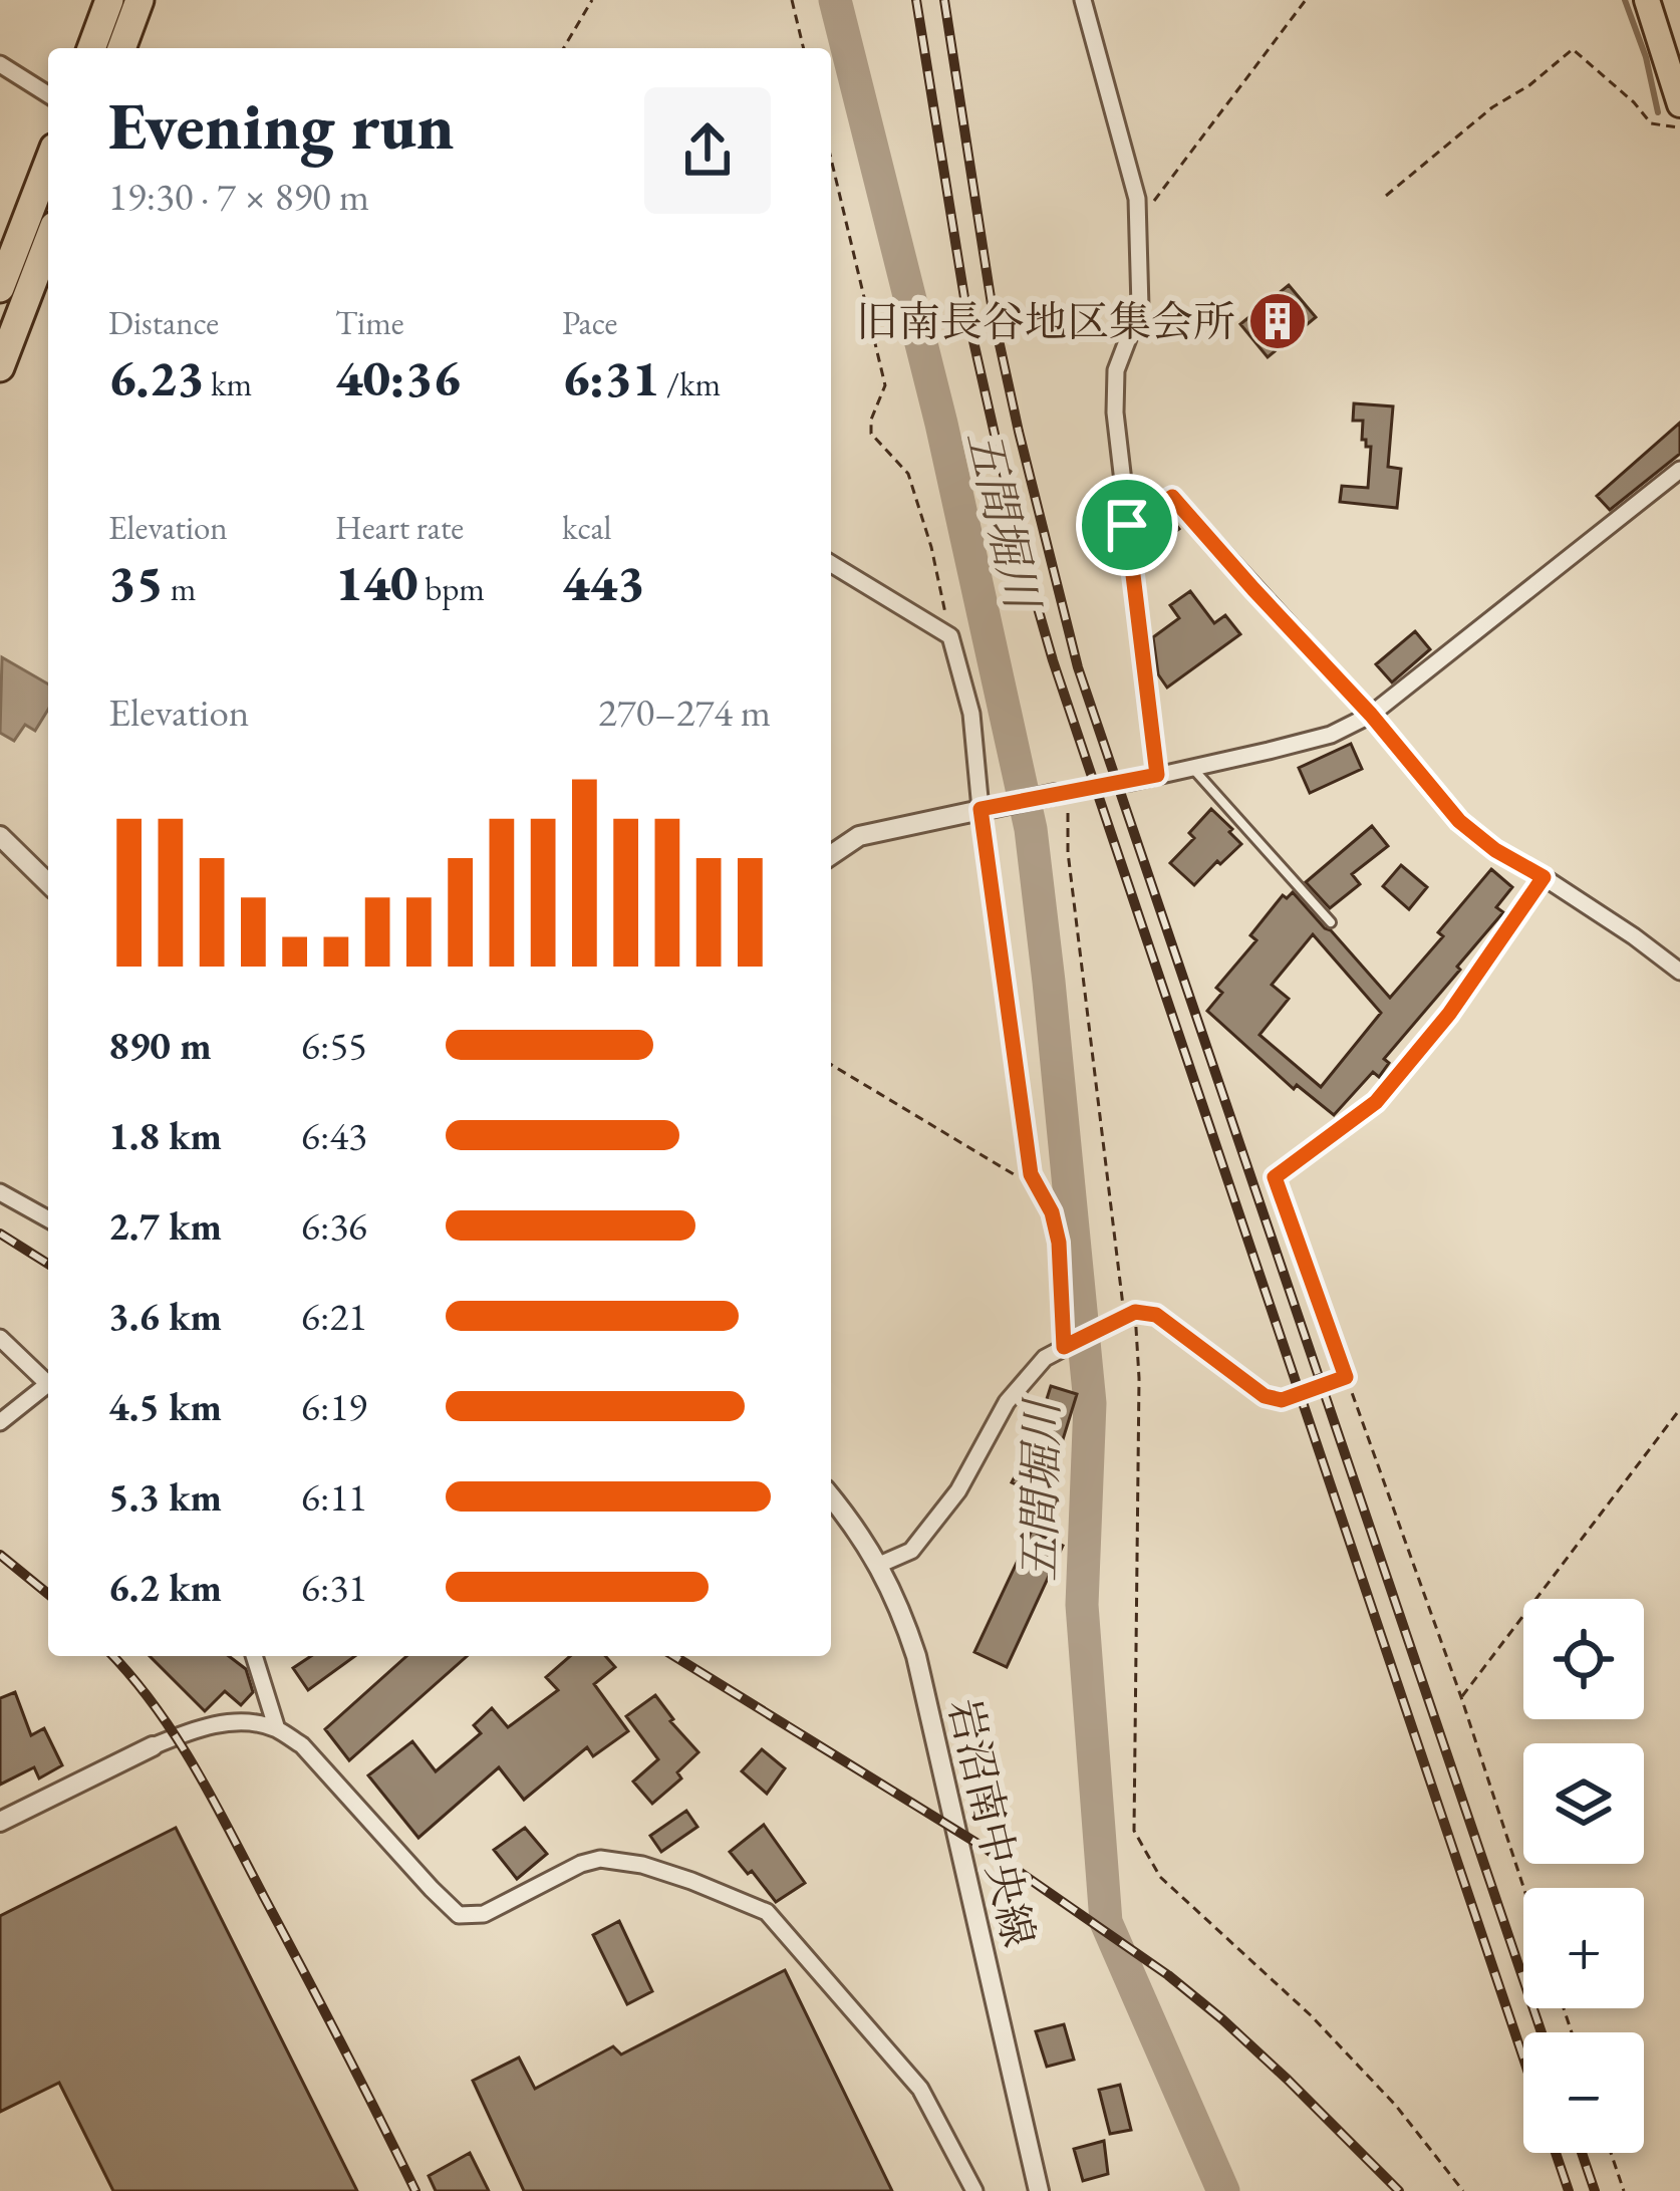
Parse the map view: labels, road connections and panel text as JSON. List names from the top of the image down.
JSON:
{
  "streets": {
    "street": ["岩沼南中央線"]
  },
  "water": ["五間堀川"],
  "places": {
    "building": ["旧南長谷地区集会所"]
  },
  "page": {
    "heading": ["Evening run", "19:30 · 7 × 890 m"],
    "stats": [
      ["Distance", "6.23 km"],
      ["Time", "40:36"],
      ["Pace", "6:31 /km"],
      ["Elevation", "35 m"],
      ["Heart rate", "140 bpm"],
      ["kcal", "443"]
    ],
    "chart": ["Elevation", "270–274 m"],
    "list": [
      {
        "name": "890 m",
        "note": "6:55"
      },
      {
        "name": "1.8 km",
        "note": "6:43"
      },
      {
        "name": "2.7 km",
        "note": "6:36"
      },
      {
        "name": "3.6 km",
        "note": "6:21"
      },
      {
        "name": "4.5 km",
        "note": "6:19"
      },
      {
        "name": "5.3 km",
        "note": "6:11"
      },
      {
        "name": "6.2 km",
        "note": "6:31"
      }
    ],
    "map_buttons": ["+", "−"]
  }
}
